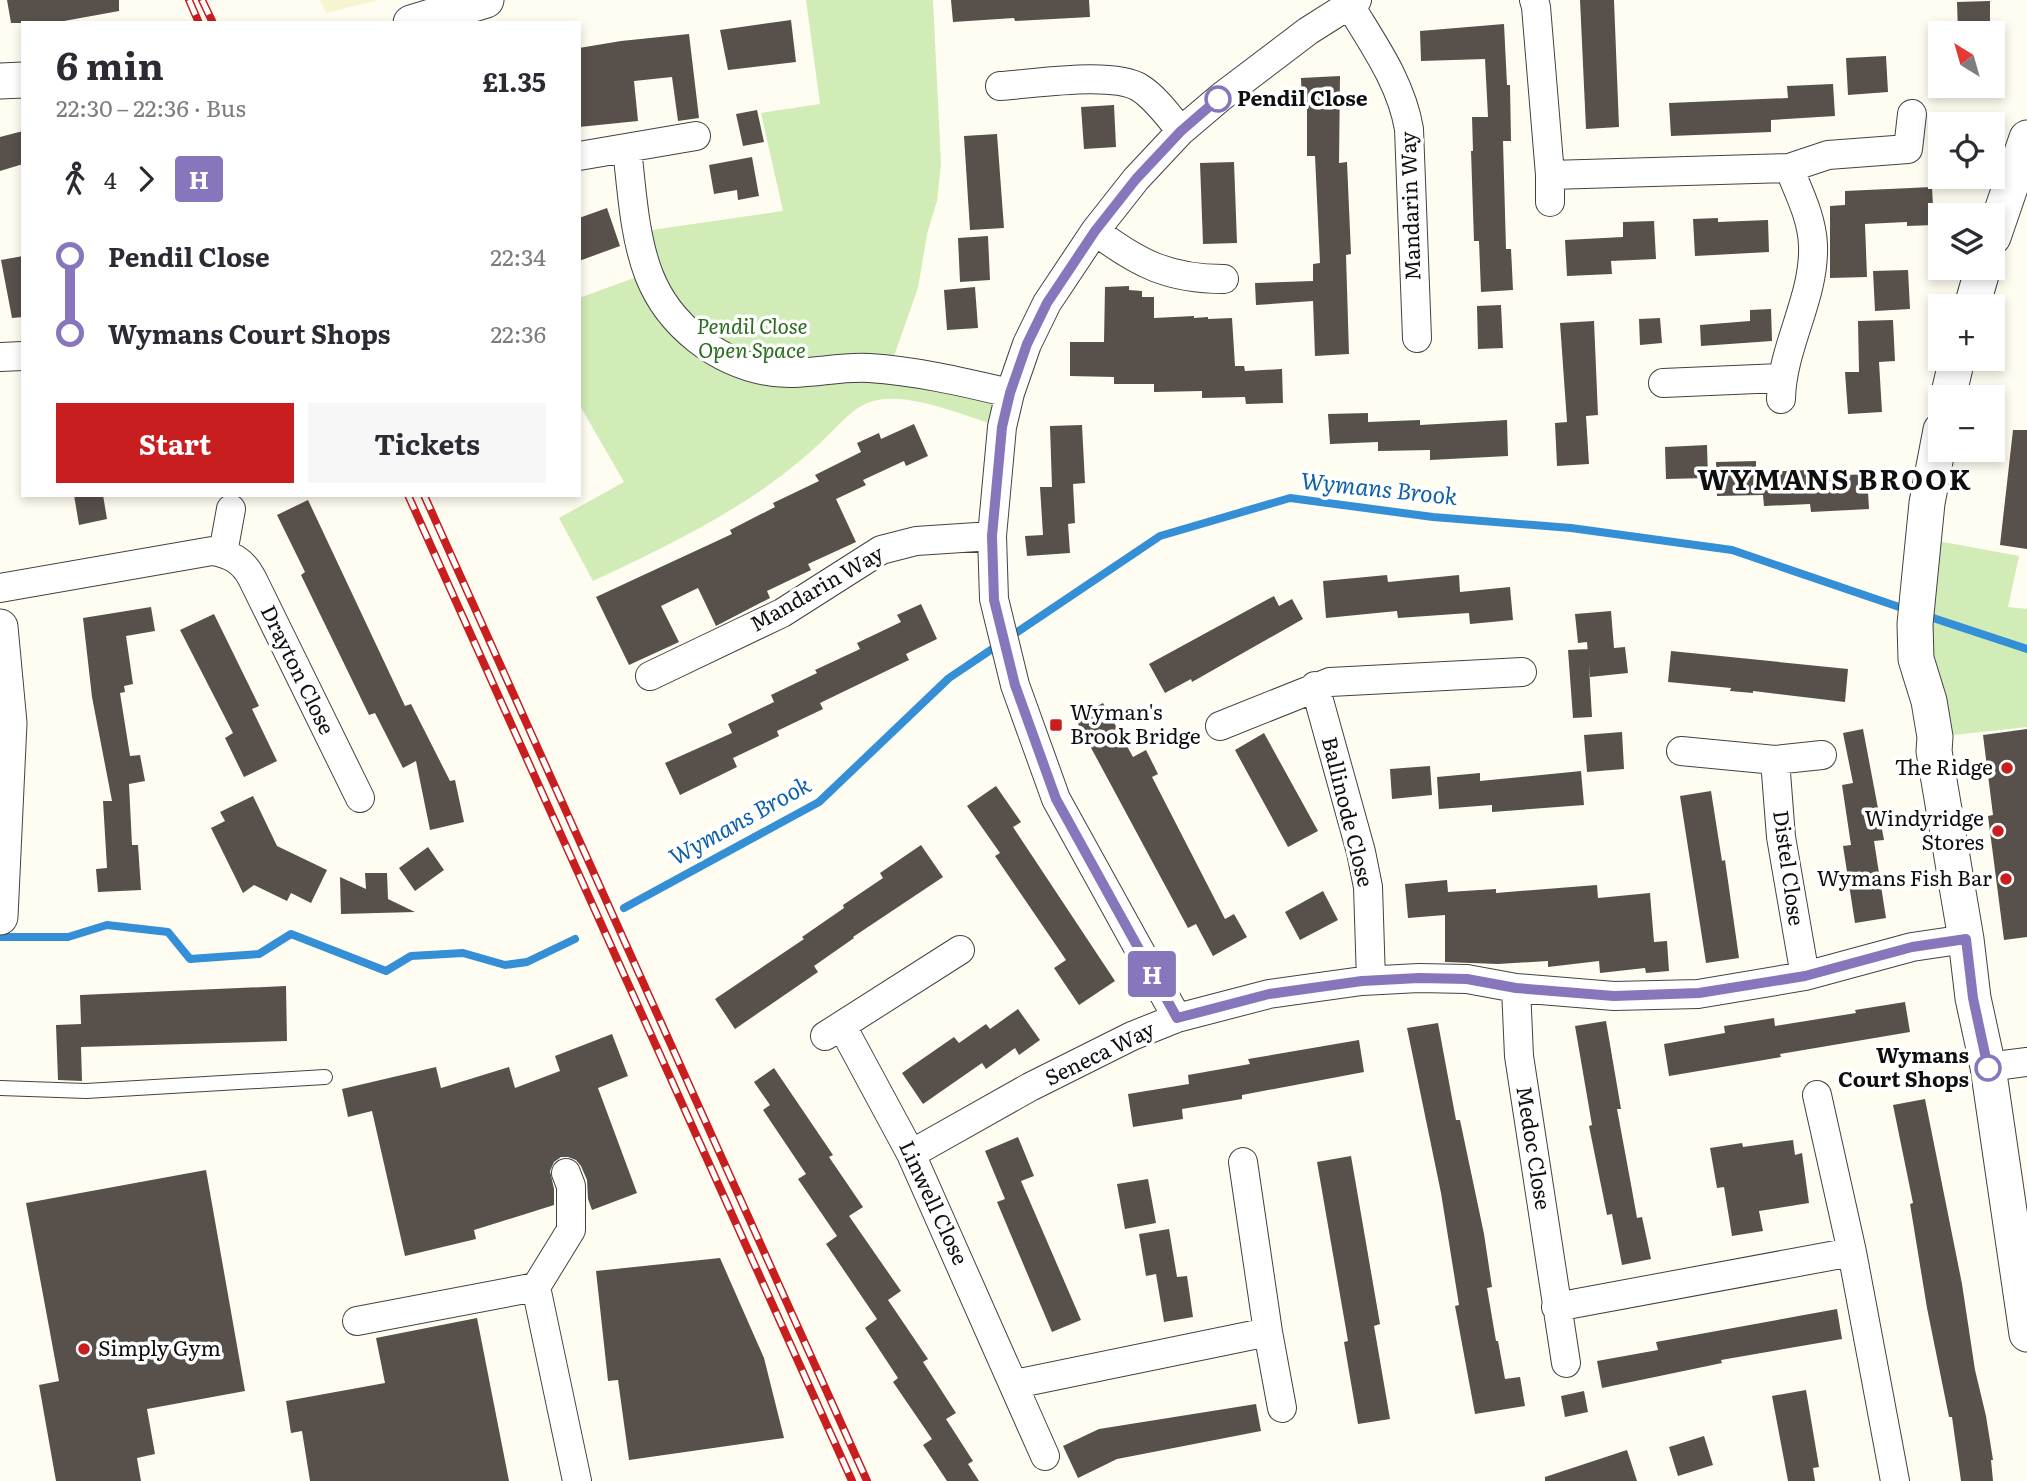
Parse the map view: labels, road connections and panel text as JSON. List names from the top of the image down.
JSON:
{
  "streets": {
    "street": [
      "Mandarin Way",
      "Drayton Close",
      "Ballinode Close",
      "Distel Close",
      "Seneca Way",
      "Medoc Close",
      "Linwell Close"
    ]
  },
  "crossings": [
    ["Mandarin Way", "Seneca Way"],
    ["Ballinode Close", "Seneca Way"],
    ["Distel Close", "Seneca Way"],
    ["Seneca Way", "Medoc Close"],
    ["Seneca Way", "Linwell Close"]
  ],
  "districts": ["WYMANS BROOK"],
  "water": ["Wymans Brook"],
  "parks": ["Pendil Close Open Space"],
  "places": {
    "other": [
      "Pendil Close",
      "The Ridge",
      "Windyridge Stores",
      "Wymans Fish Bar",
      "Wymans Court Shops",
      "Simply Gym"
    ],
    "transit": ["Wyman's Brook Bridge"]
  },
  "lines": ["bus line H"],
  "north": "top left",
  "page": {
    "on_map": "H",
    "map_buttons": ["+", "−"],
    "heading": ["6 min", "22:30 – 22:36 · Bus", "£1.35"],
    "legs": ["4", "H"],
    "list": [
      {
        "name": "Pendil Close",
        "value": "22:34"
      },
      {
        "name": "Wymans Court Shops",
        "value": "22:36"
      }
    ],
    "buttons": ["Start", "Tickets"]
  }
}
